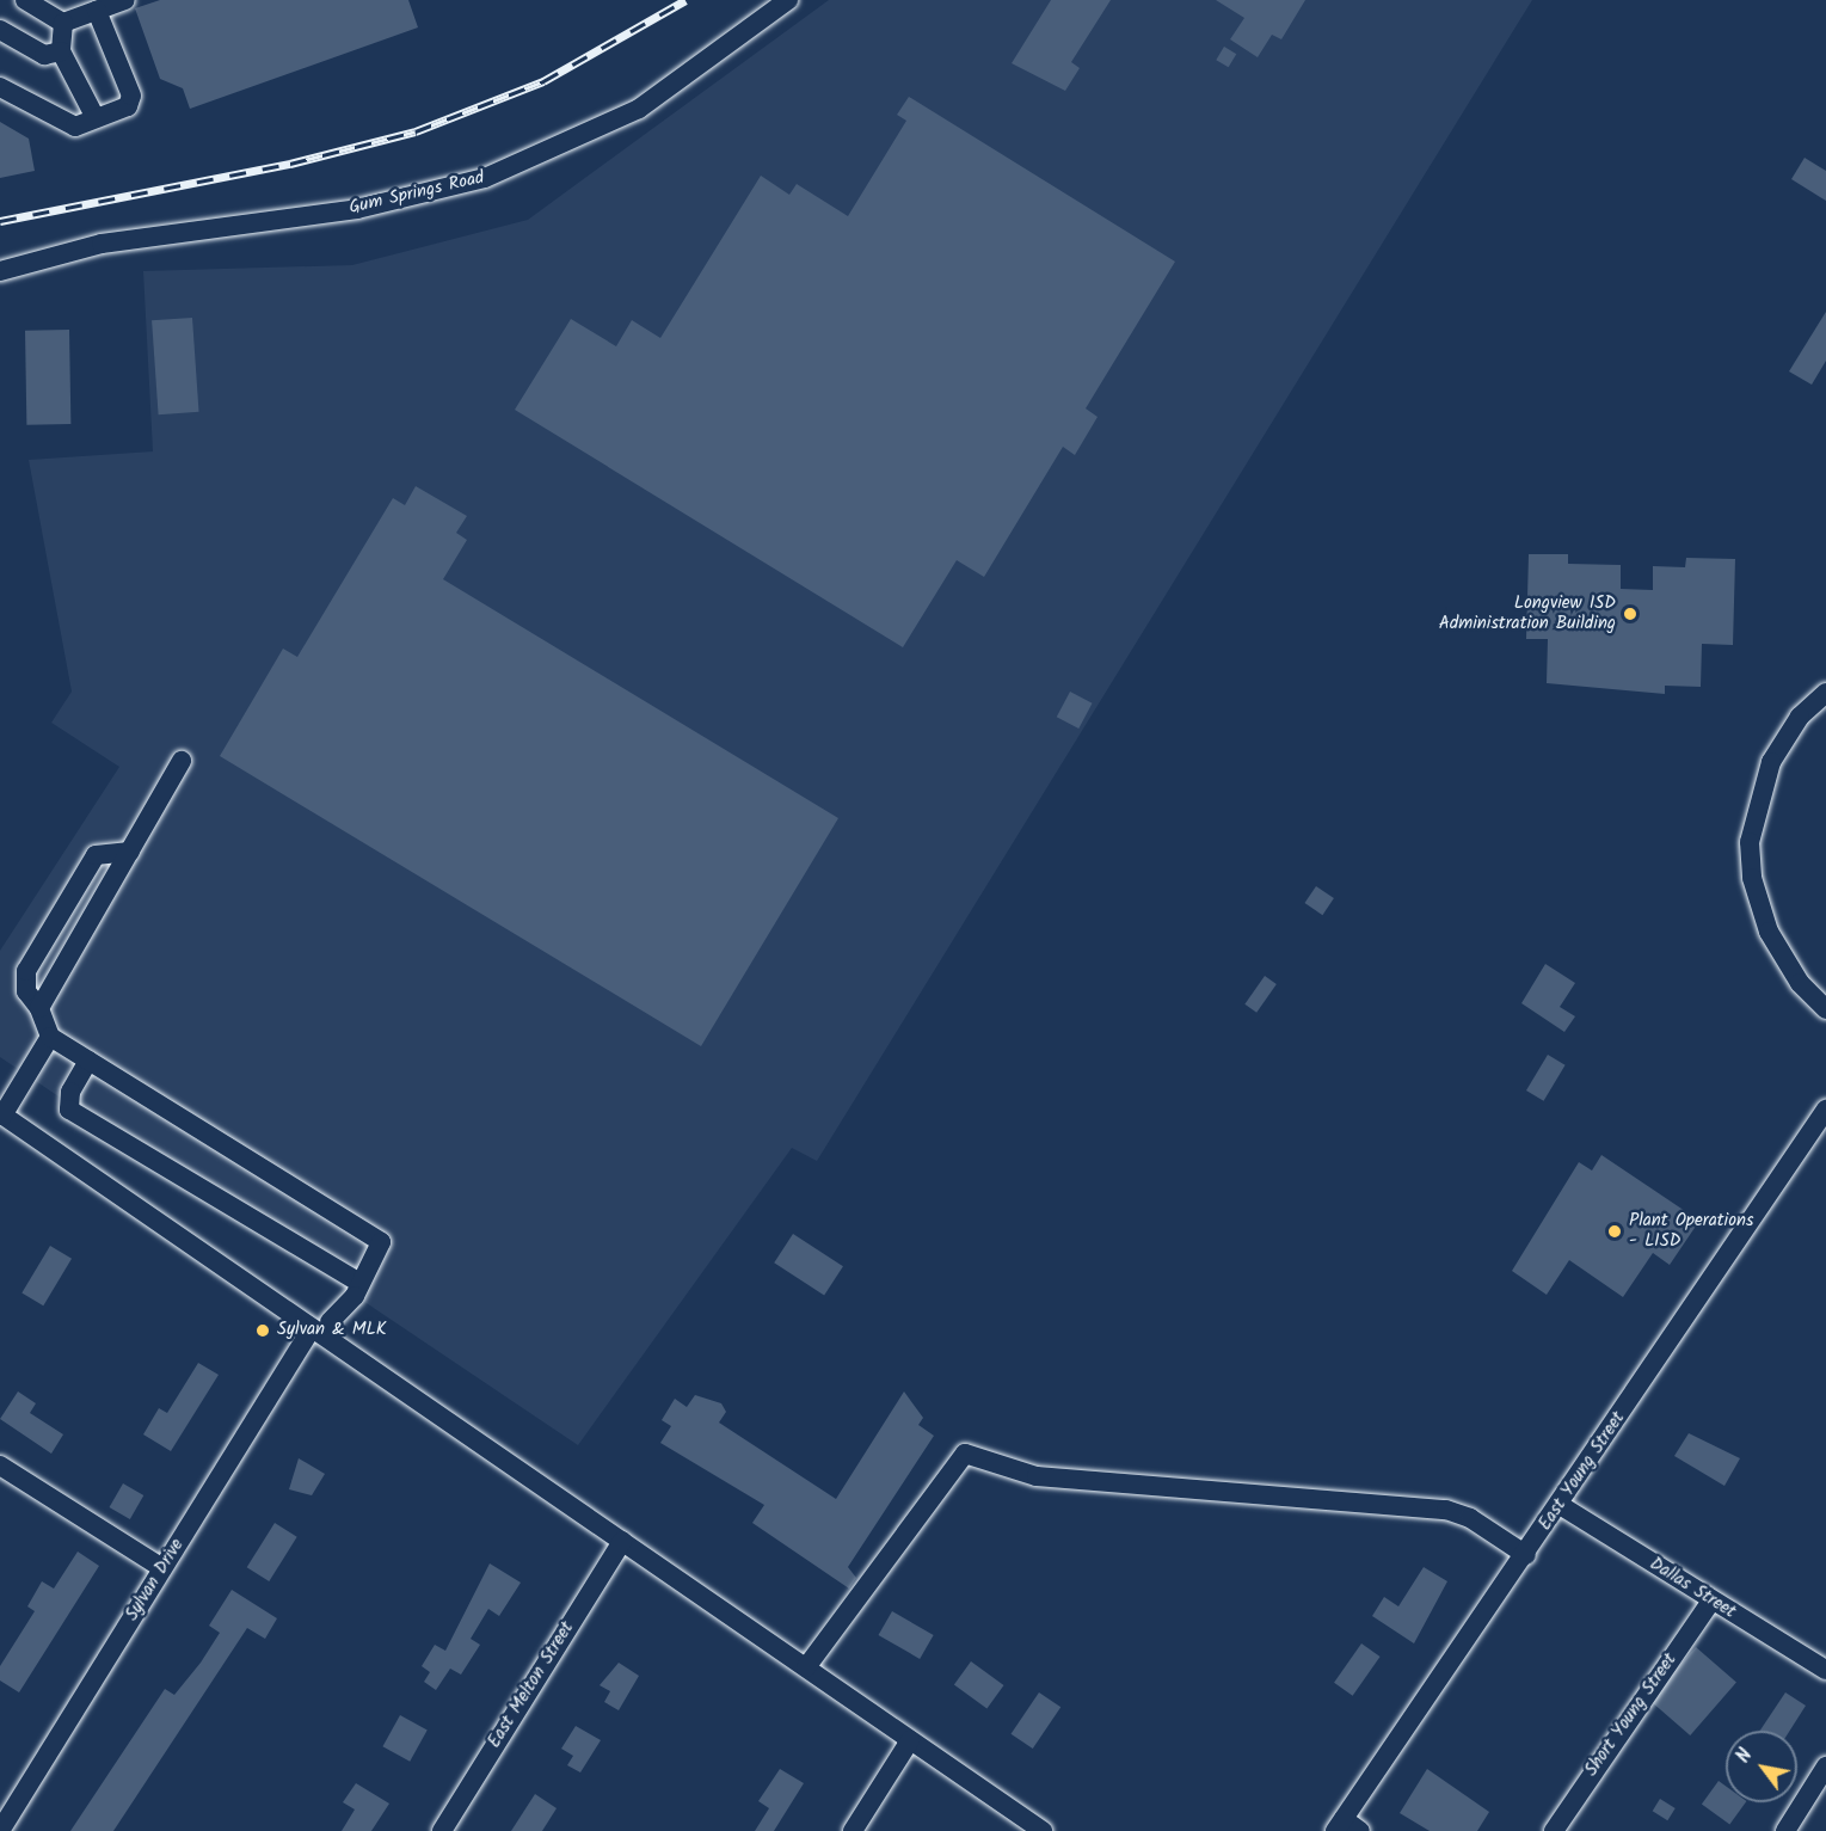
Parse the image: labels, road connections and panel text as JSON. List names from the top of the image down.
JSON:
{
  "streets": {
    "street": [
      "Gum Springs Road",
      "East Young Street",
      "Sylvan Drive",
      "Dallas Street",
      "East Melton Street",
      "Short Young Street"
    ]
  },
  "crossings": [
    ["East Young Street", "Dallas Street"],
    ["Dallas Street", "Short Young Street"]
  ],
  "places": ["Longview ISD Administration Building", "Plant Operations - LISD", "Sylvan & MLK"],
  "north": "top left"
}
